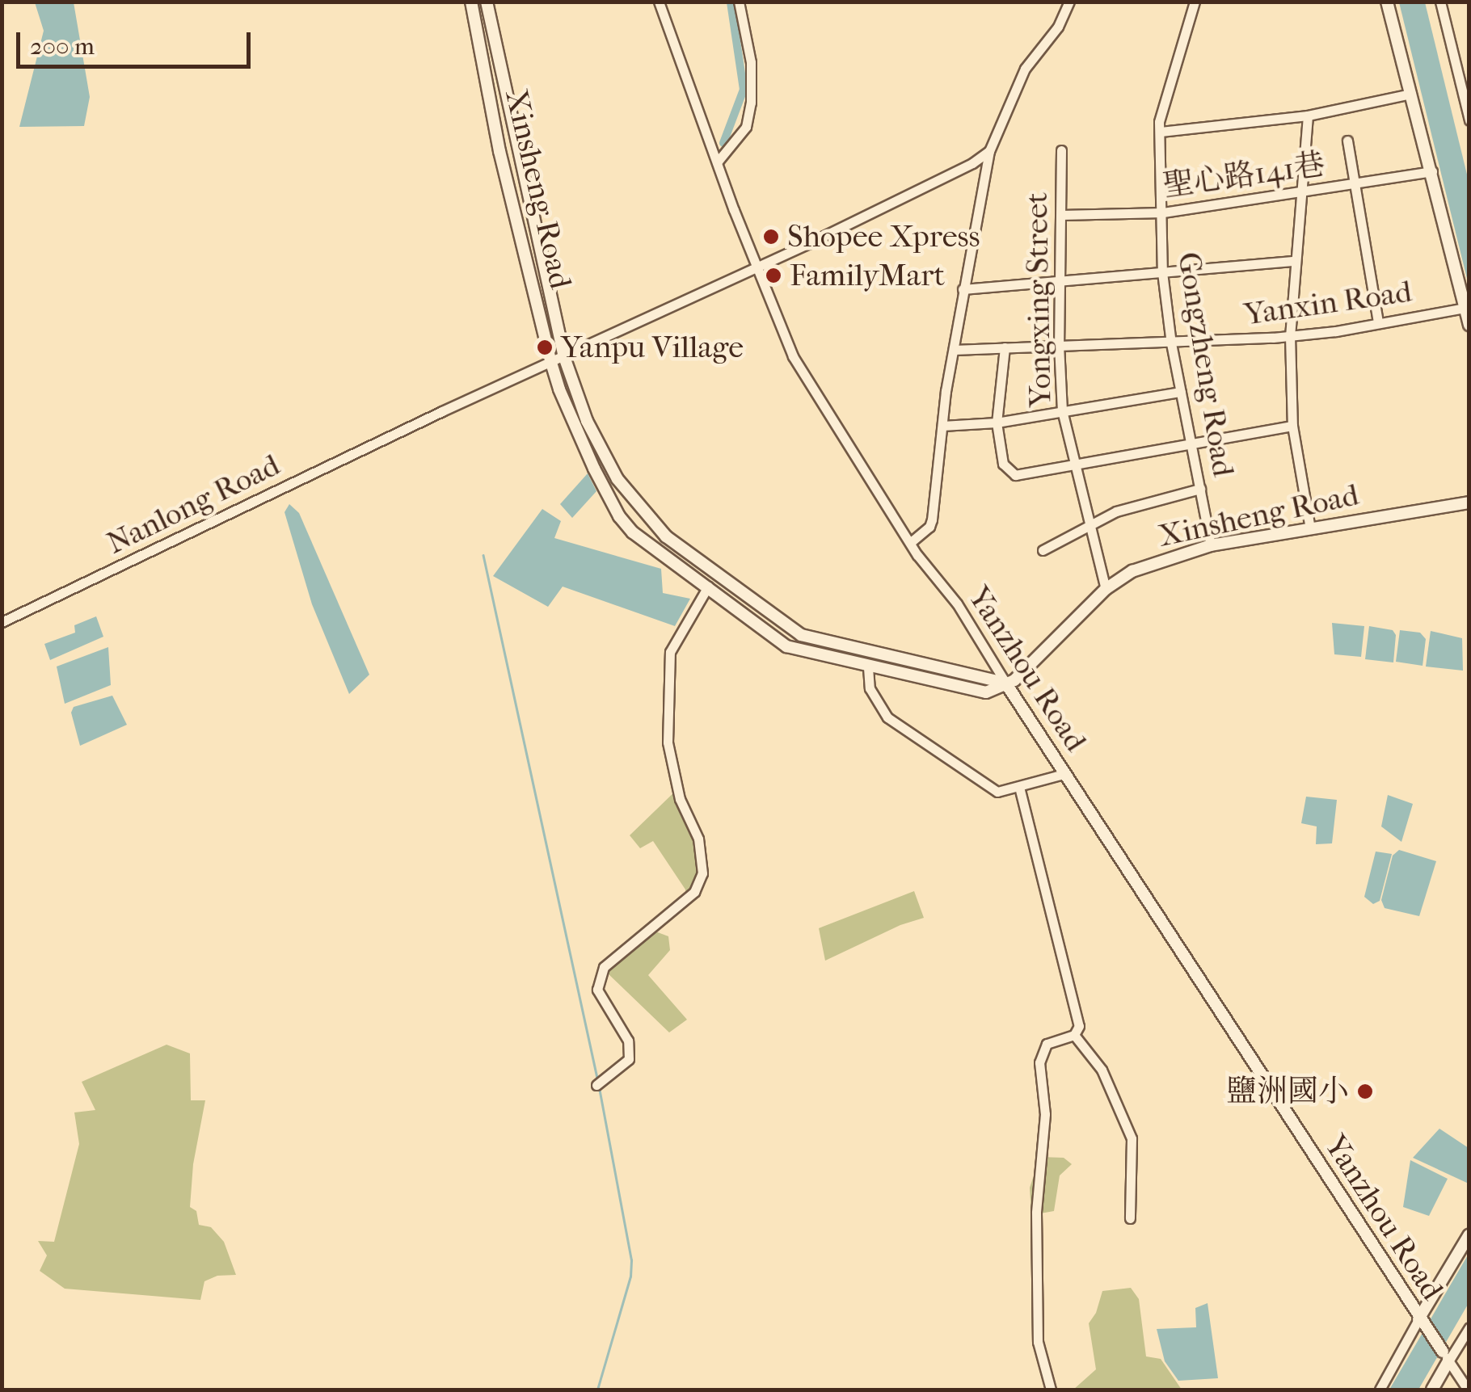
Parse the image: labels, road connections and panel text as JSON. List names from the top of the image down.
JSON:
{
  "streets": {
    "street": [
      "聖心路141巷",
      "Xinsheng Road",
      "Yongxing Street",
      "Yanxin Road",
      "Gongzheng Road",
      "Nanlong Road",
      "Yanzhou Road"
    ]
  },
  "crossings": [
    ["聖心路141巷", "Yongxing Street"],
    ["聖心路141巷", "Gongzheng Road"],
    ["Xinsheng Road", "Yongxing Street"],
    ["Xinsheng Road", "Gongzheng Road"],
    ["Xinsheng Road", "Nanlong Road"],
    ["Xinsheng Road", "Yanzhou Road"],
    ["Yongxing Street", "Yanxin Road"],
    ["Yanxin Road", "Gongzheng Road"],
    ["Nanlong Road", "Yanzhou Road"]
  ],
  "places": [
    "Shopee Xpress",
    "FamilyMart",
    "Yanpu Village",
    "鹽洲國小"
  ],
  "scale_bar": "200 m"
}
